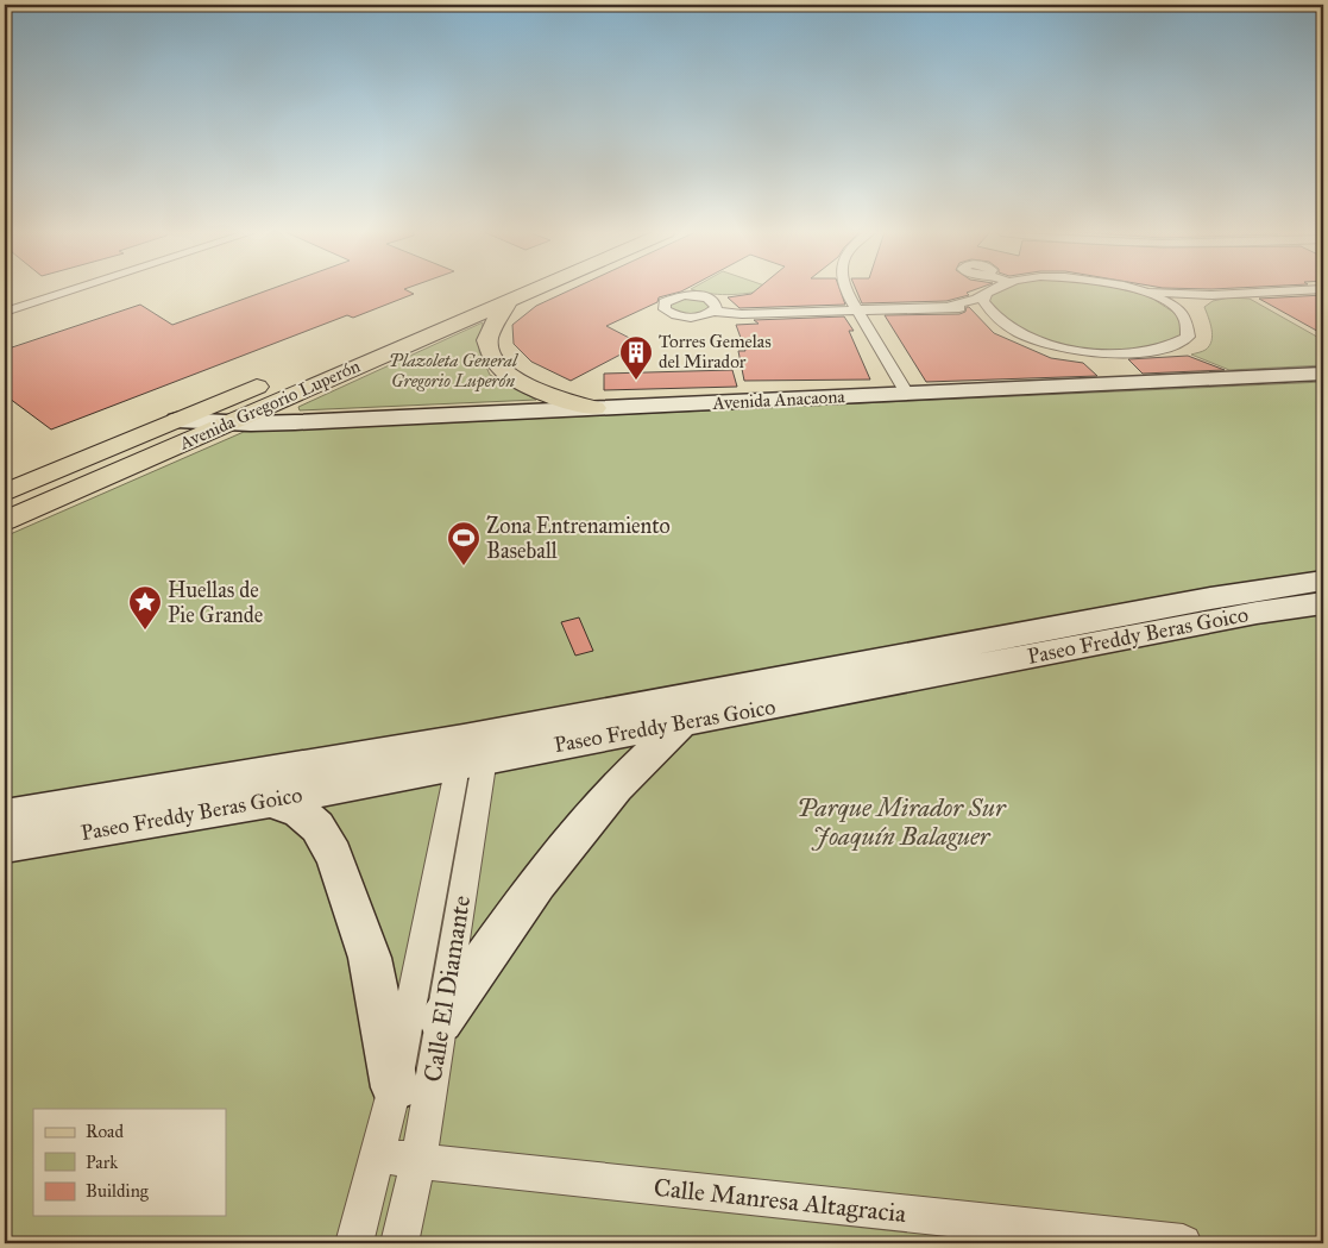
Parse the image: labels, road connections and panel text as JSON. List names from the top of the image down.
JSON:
{
  "streets": {
    "main road": ["Avenida Gregorio Luperón"],
    "street": [
      "Avenida Anacaona",
      "Paseo Freddy Beras Goico",
      "Calle El Diamante",
      "Calle Manresa Altagracia"
    ]
  },
  "crossings": [
    ["Avenida Anacaona", "Avenida Gregorio Luperón"],
    ["Paseo Freddy Beras Goico", "Calle El Diamante"],
    ["Calle El Diamante", "Calle Manresa Altagracia"]
  ],
  "parks": ["Plazoleta General Gregorio Luperón", "Parque Mirador Sur Joaquín Balaguer"],
  "places": {
    "building": ["Torres Gemelas del Mirador"],
    "sports": ["Zona Entrenamiento Baseball"],
    "place": ["Huellas de Pie Grande"]
  },
  "legend": ["Road", "Park", "Building"]
}
